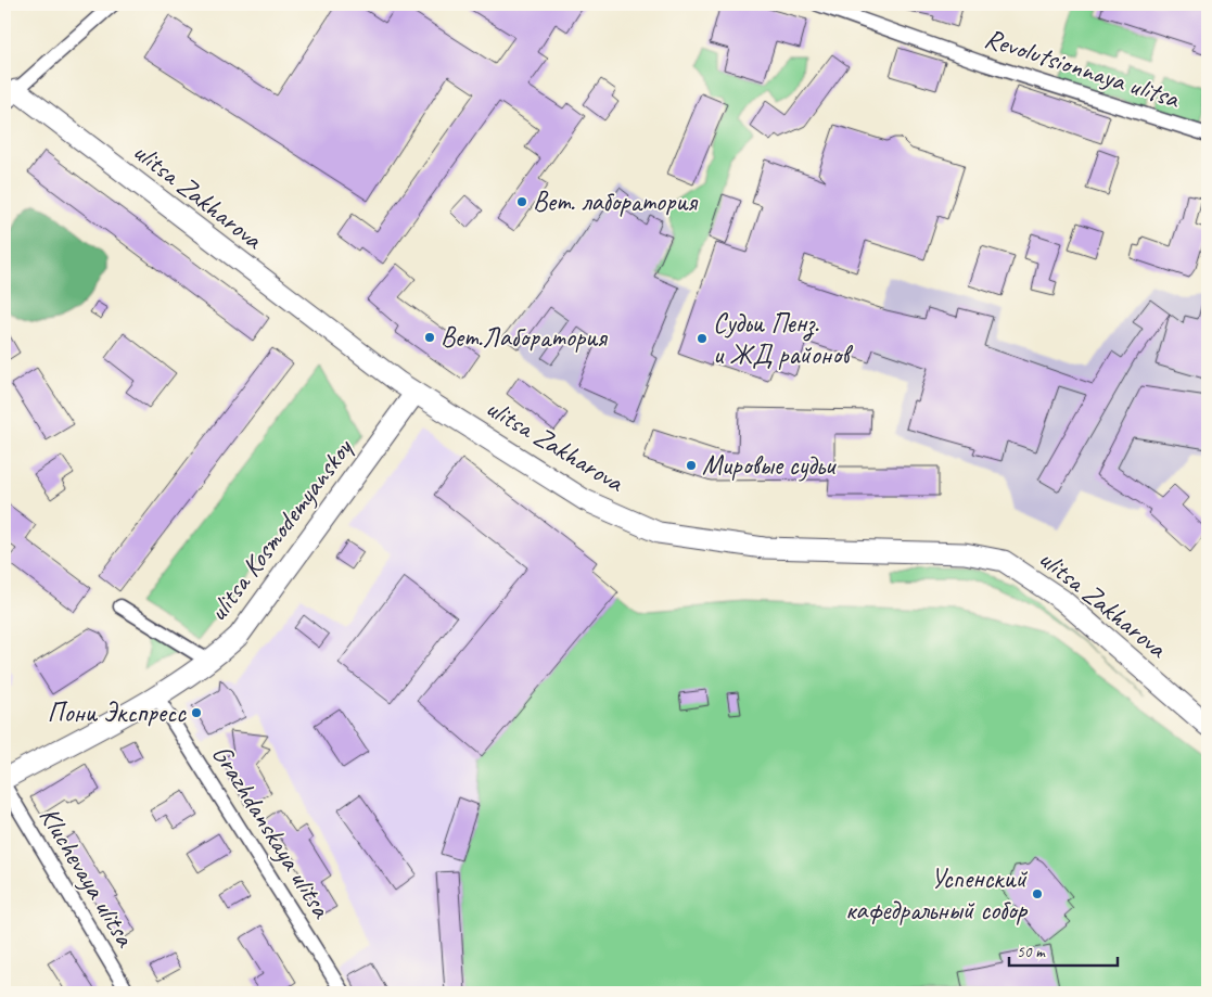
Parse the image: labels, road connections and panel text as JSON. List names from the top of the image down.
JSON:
{
  "streets": {
    "main road": ["ulitsa Zakharova", "ulitsa Kosmodemyanskoy"],
    "street": ["Revolutsionnaya ulitsa", "Grazhdanskaya ulitsa", "Kluchevaya ulitsa"]
  },
  "crossings": [
    ["ulitsa Zakharova", "ulitsa Kosmodemyanskoy"],
    ["ulitsa Kosmodemyanskoy", "Grazhdanskaya ulitsa"]
  ],
  "places": [
    "Вет. лаборатория",
    "Вет.Лаборатория",
    "Судьи Пенз. и ЖД районов",
    "Мировые судьи",
    "Пони Экспресс",
    "Успенский кафедральный собор"
  ],
  "scale_bar": "50 m"
}
